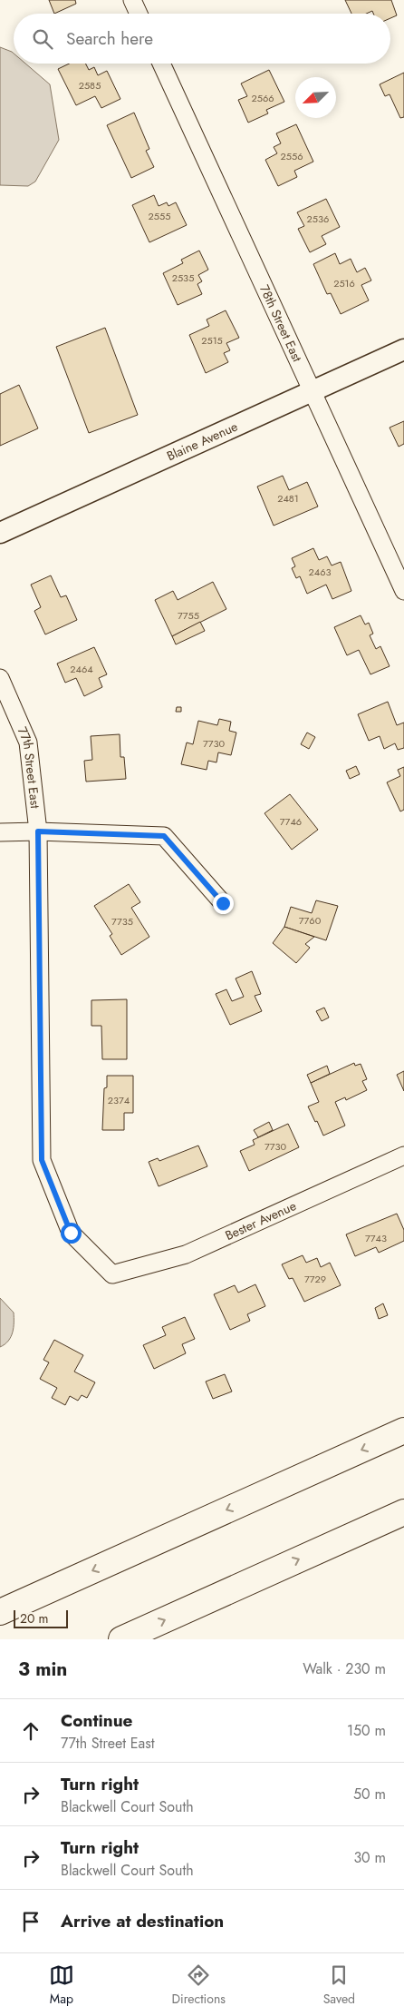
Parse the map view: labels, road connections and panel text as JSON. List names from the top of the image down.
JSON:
{
  "streets": {
    "street": [
      "78th Street East",
      "Blaine Avenue",
      "77th Street East",
      "Bester Avenue"
    ]
  },
  "crossings": [
    ["78th Street East", "Blaine Avenue"],
    ["77th Street East", "Bester Avenue"]
  ],
  "house_numbers": [
    "2585",
    "2566",
    "2556",
    "2555",
    "2536",
    "2535",
    "2516",
    "2515",
    "2481",
    "2463",
    "7755",
    "2464",
    "7730",
    "7746",
    "7760",
    "7735",
    "2374",
    "7730",
    "7743",
    "7729"
  ],
  "scale_bar": "20 m",
  "north": "bottom left",
  "page": {
    "search": "Search here",
    "scale": "20 m",
    "heading": ["3 min", "Walk · 230 m"],
    "list": [
      ["Continue", "77th Street East", "150 m"],
      ["Turn right", "Blackwell Court South", "50 m"],
      ["Turn right", "Blackwell Court South", "30 m"],
      "Arrive at destination"
    ],
    "nav": ["Map", "Directions", "Saved"]
  }
}
